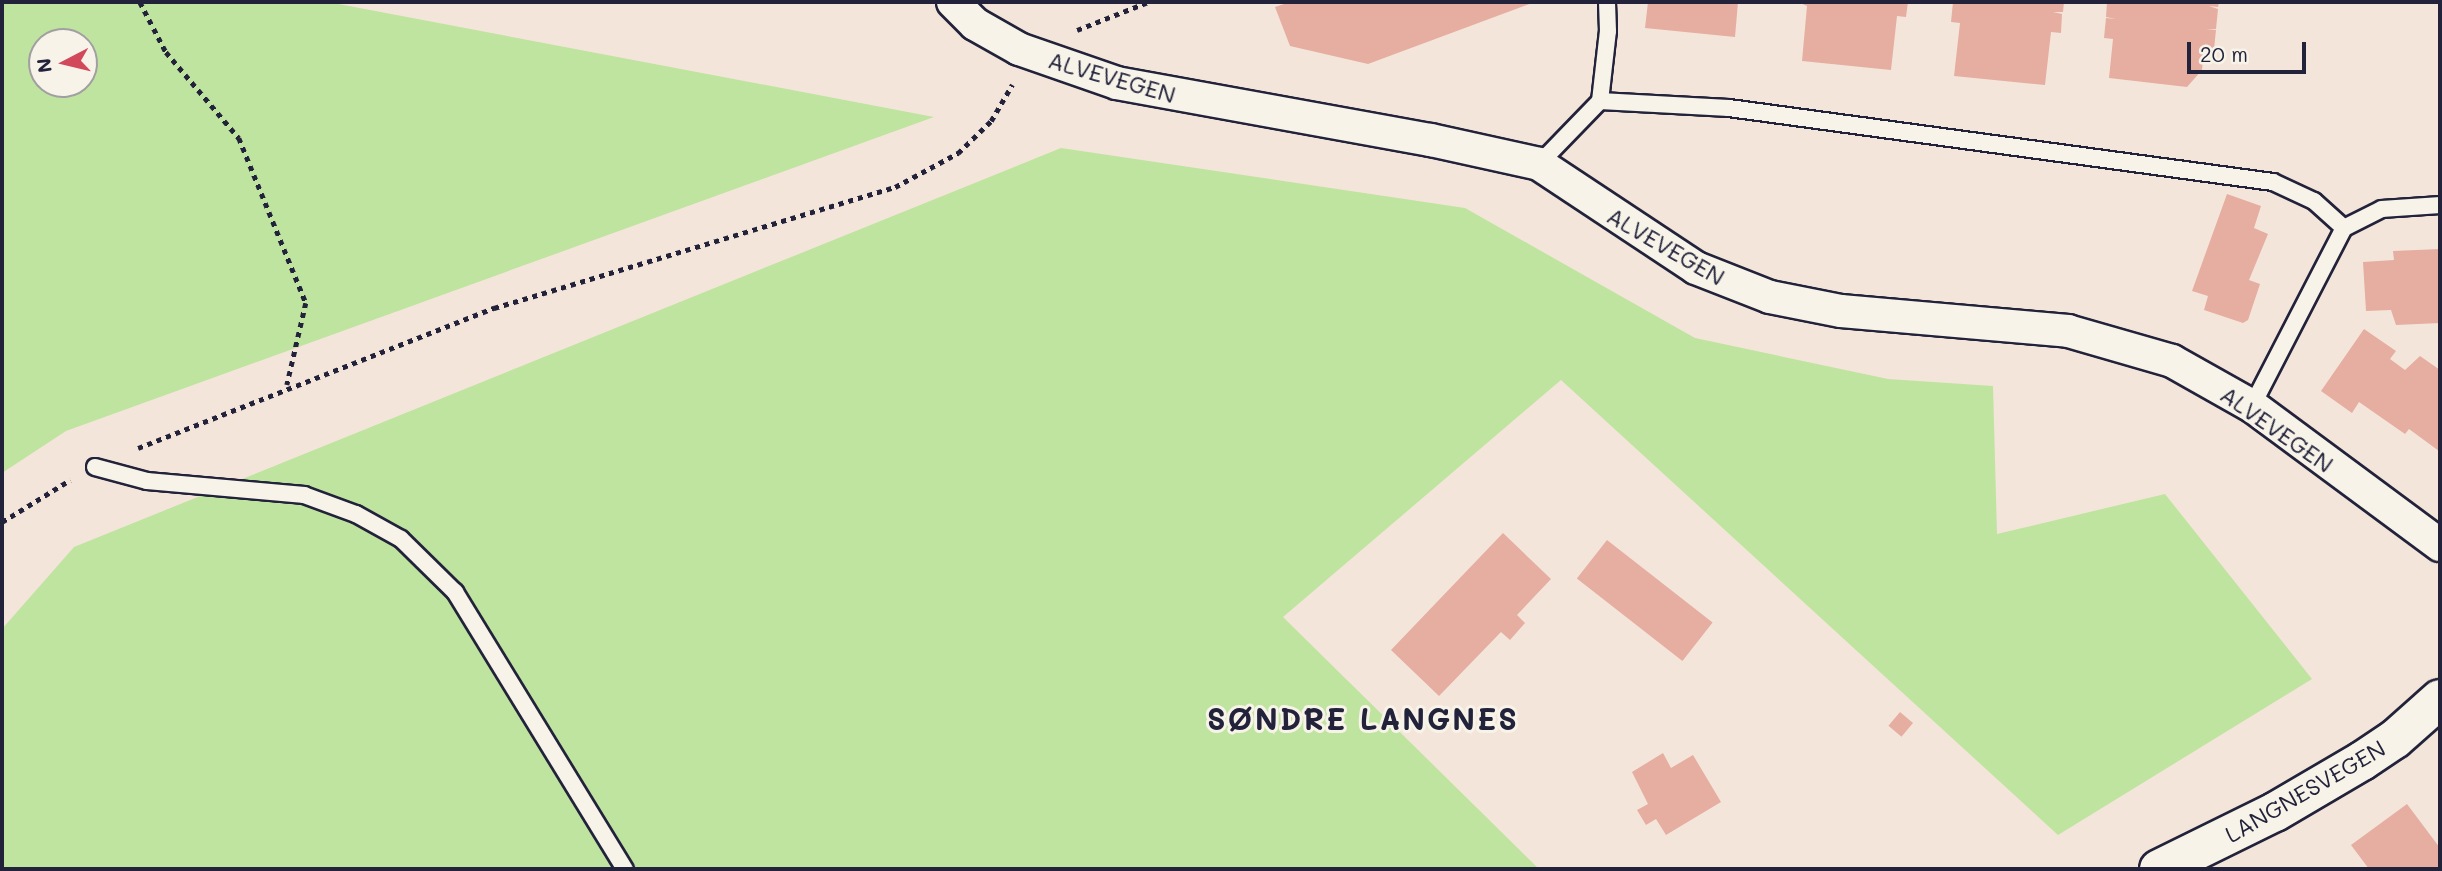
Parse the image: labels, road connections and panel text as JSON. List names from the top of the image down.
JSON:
{
  "streets": {
    "street": ["ALVEVEGEN", "LANGNESVEGEN"]
  },
  "districts": ["SØNDRE LANGNES"],
  "scale_bar": "20 m",
  "north": "left"
}
